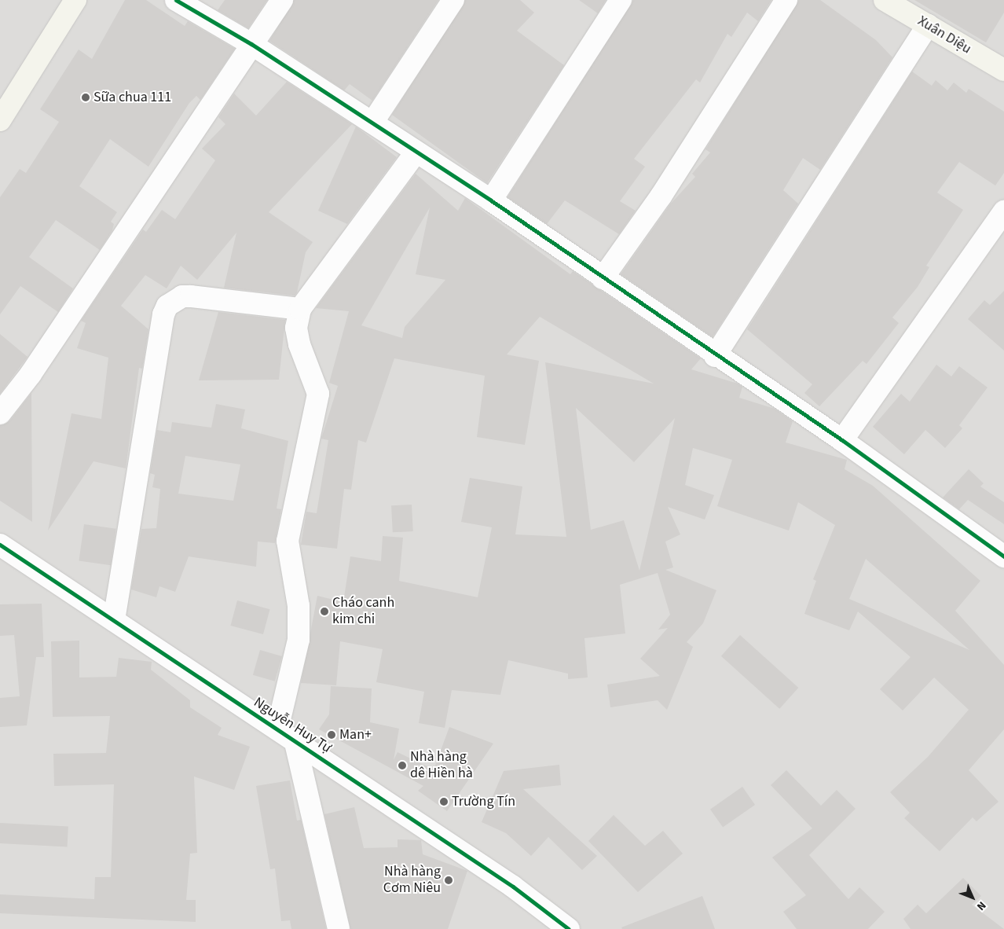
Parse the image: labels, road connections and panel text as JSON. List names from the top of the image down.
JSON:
{
  "streets": {
    "street": ["Xuân Diệu", "Nguyễn Huy Tự"]
  },
  "places": [
    "Sữa chua 111",
    "Cháo canh kim chi",
    "Man+",
    "Nhà hàng dê Hiền hà",
    "Trường Tín",
    "Nhà hàng Cơm Niêu"
  ],
  "north": "bottom right"
}
